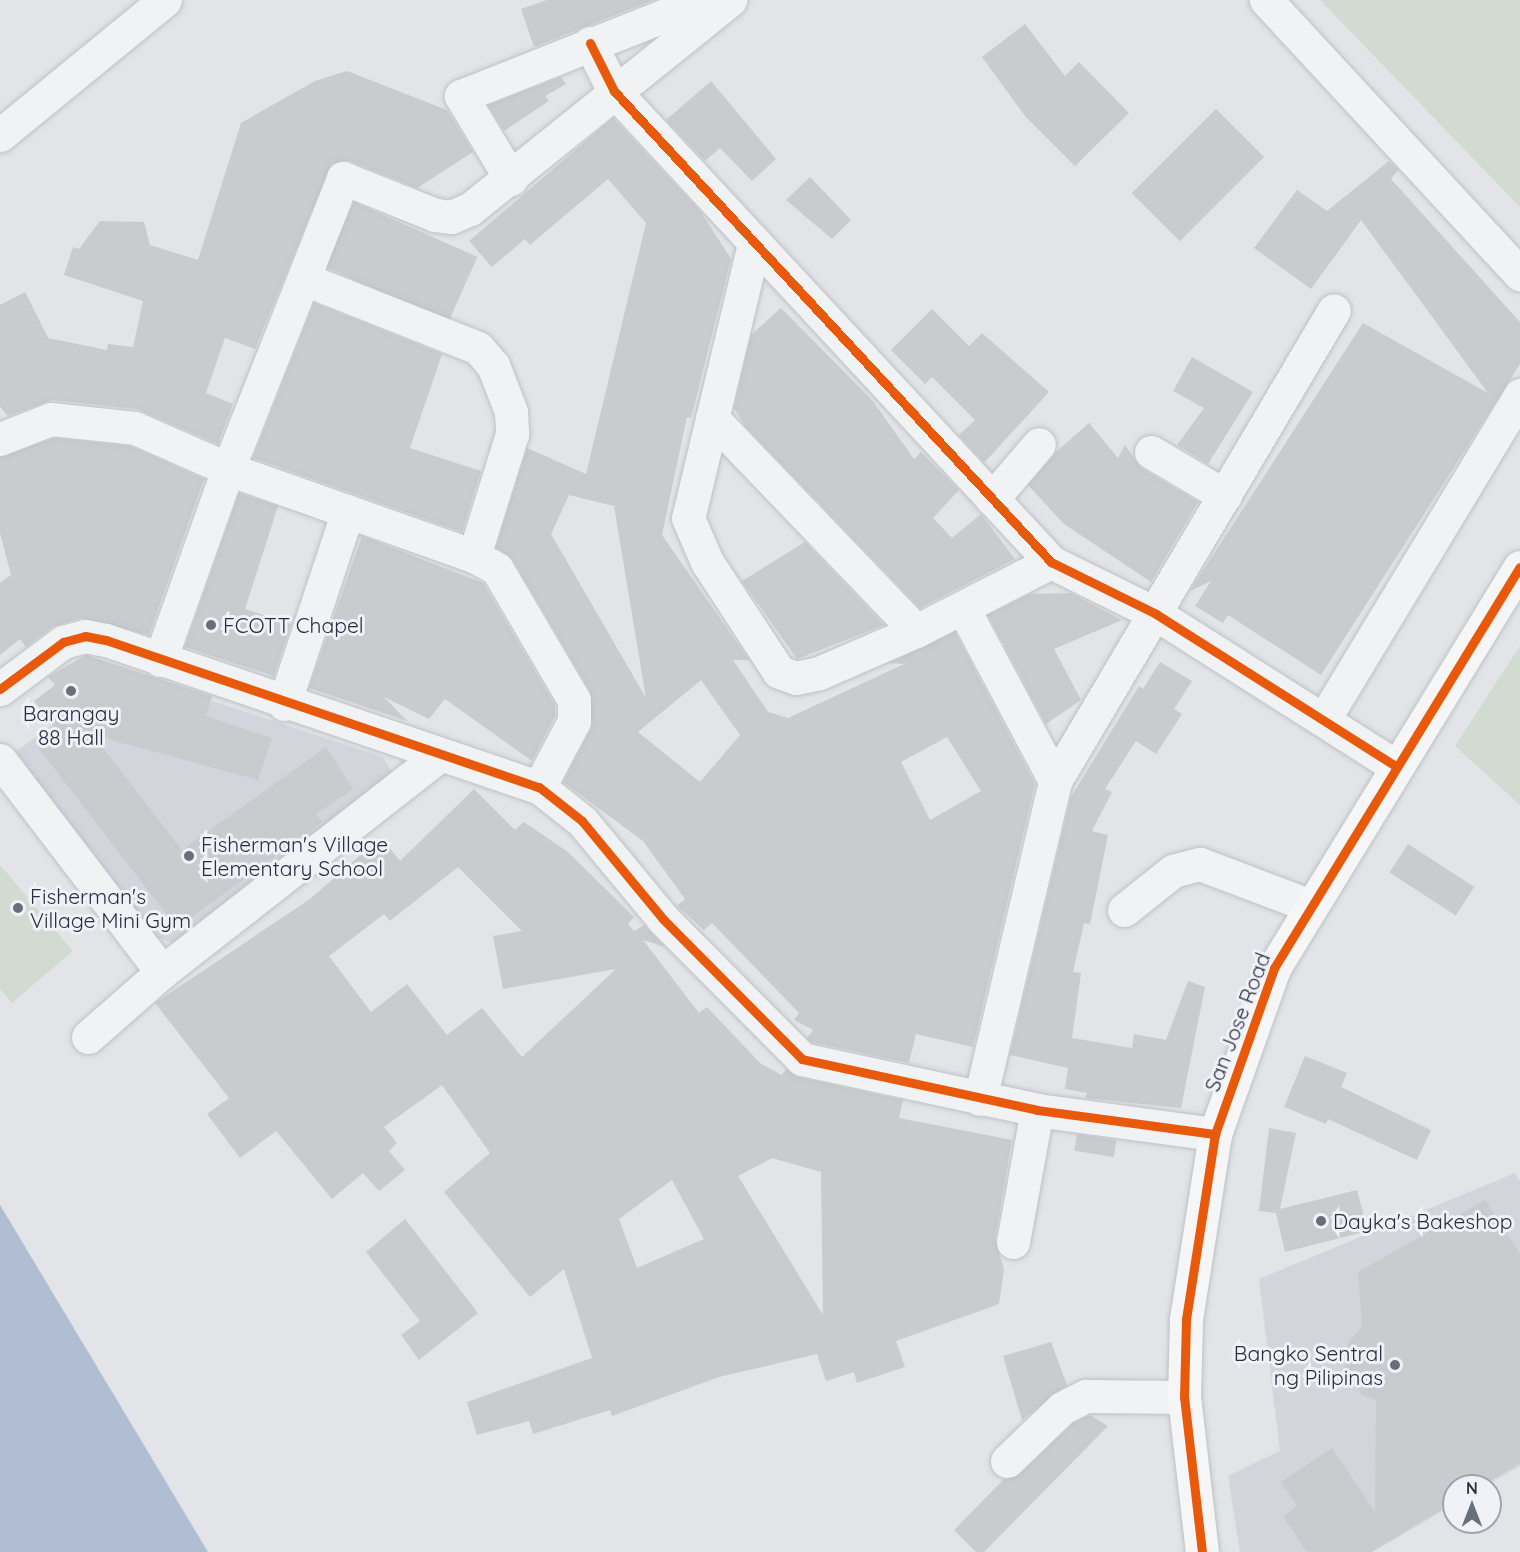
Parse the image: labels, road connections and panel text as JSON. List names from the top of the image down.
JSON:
{
  "streets": {
    "main road": ["San Jose Road"]
  },
  "places": [
    "FCOTT Chapel",
    "Barangay 88 Hall",
    "Fisherman's Village Elementary School",
    "Fisherman's Village Mini Gym",
    "Dayka's Bakeshop",
    "Bangko Sentral ng Pilipinas"
  ],
  "north": "top"
}
